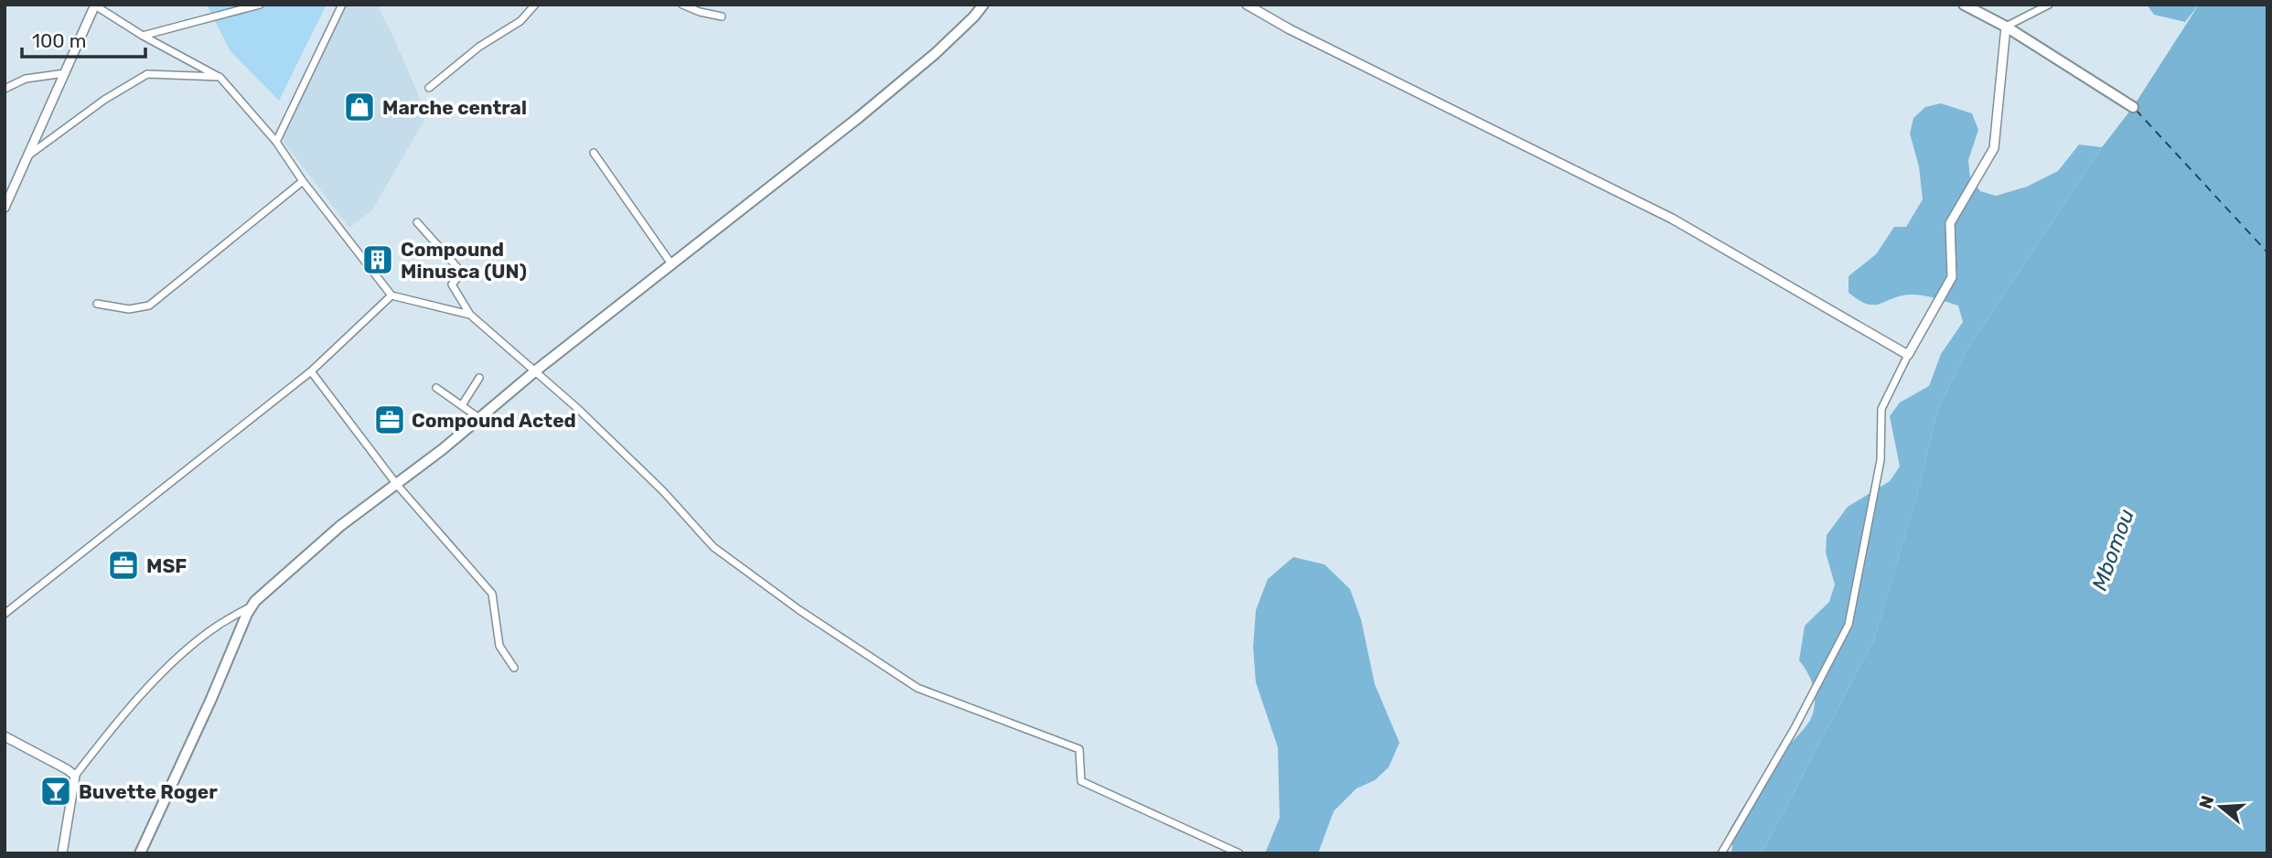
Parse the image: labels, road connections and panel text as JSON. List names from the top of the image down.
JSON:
{
  "water": ["Mbomou"],
  "places": {
    "shop": ["Marche central"],
    "building": ["Compound Minusca (UN)"],
    "office": ["Compound Acted", "MSF"],
    "bar": ["Buvette Roger"]
  },
  "scale_bar": "100 m",
  "north": "left"
}
